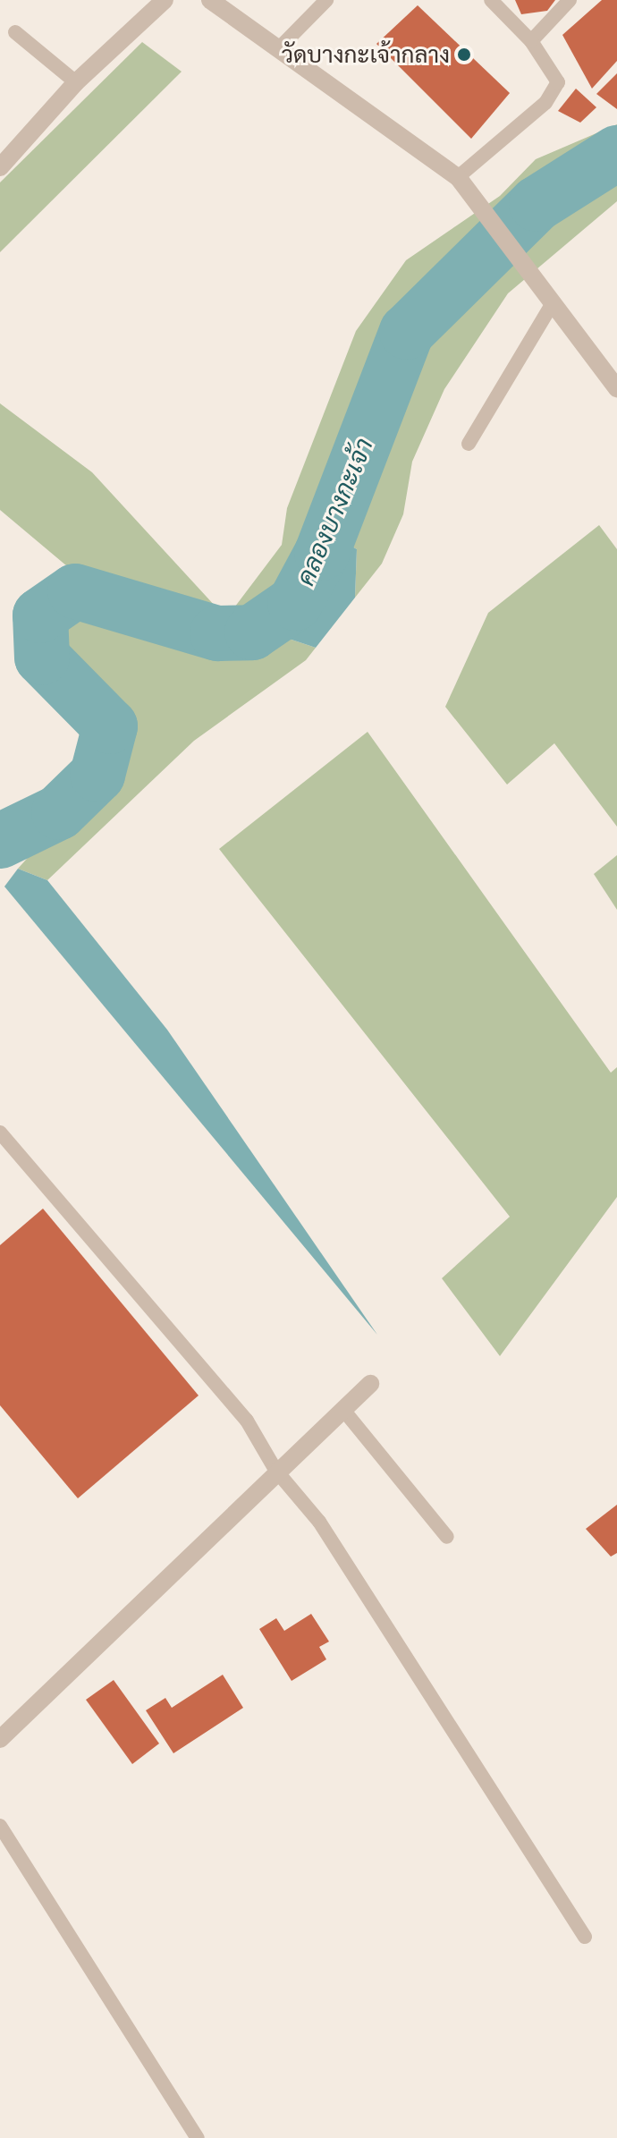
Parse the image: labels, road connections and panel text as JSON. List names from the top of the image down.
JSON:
{
  "water": ["คลองบางกะเจ้า"],
  "places": ["วัดบางกะเจ้ากลาง"]
}
